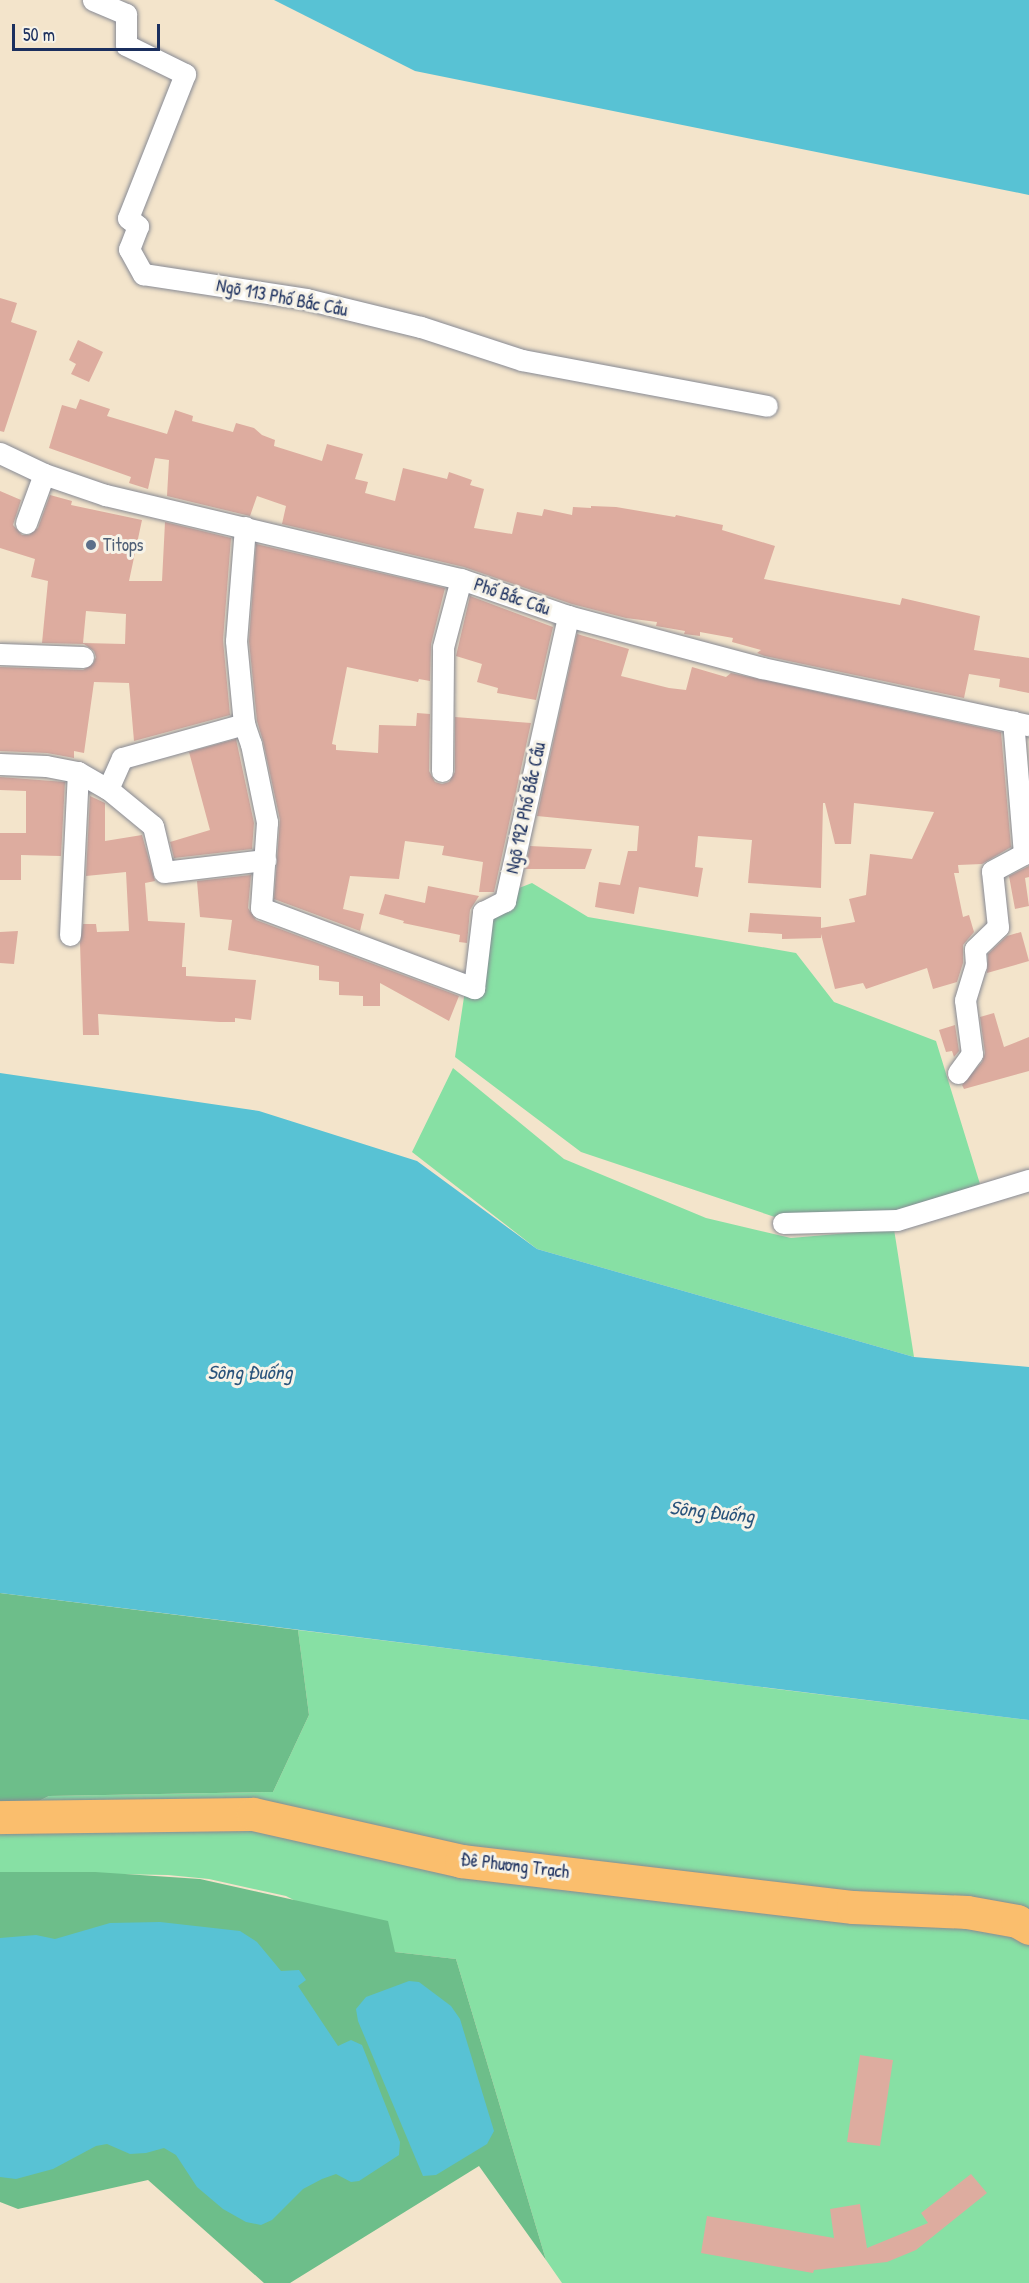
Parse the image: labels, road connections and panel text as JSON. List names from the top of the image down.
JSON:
{
  "streets": {
    "main road": ["Đê Phương Trạch"],
    "street": ["Ngõ 113 Phố Bắc Cầu", "Phố Bắc Cầu", "Ngõ 192 Phố Bắc Cầu"]
  },
  "crossings": [
    ["Phố Bắc Cầu", "Ngõ 192 Phố Bắc Cầu"]
  ],
  "water": ["Sông Đuống"],
  "places": ["Titops"],
  "scale_bar": "50 m"
}
